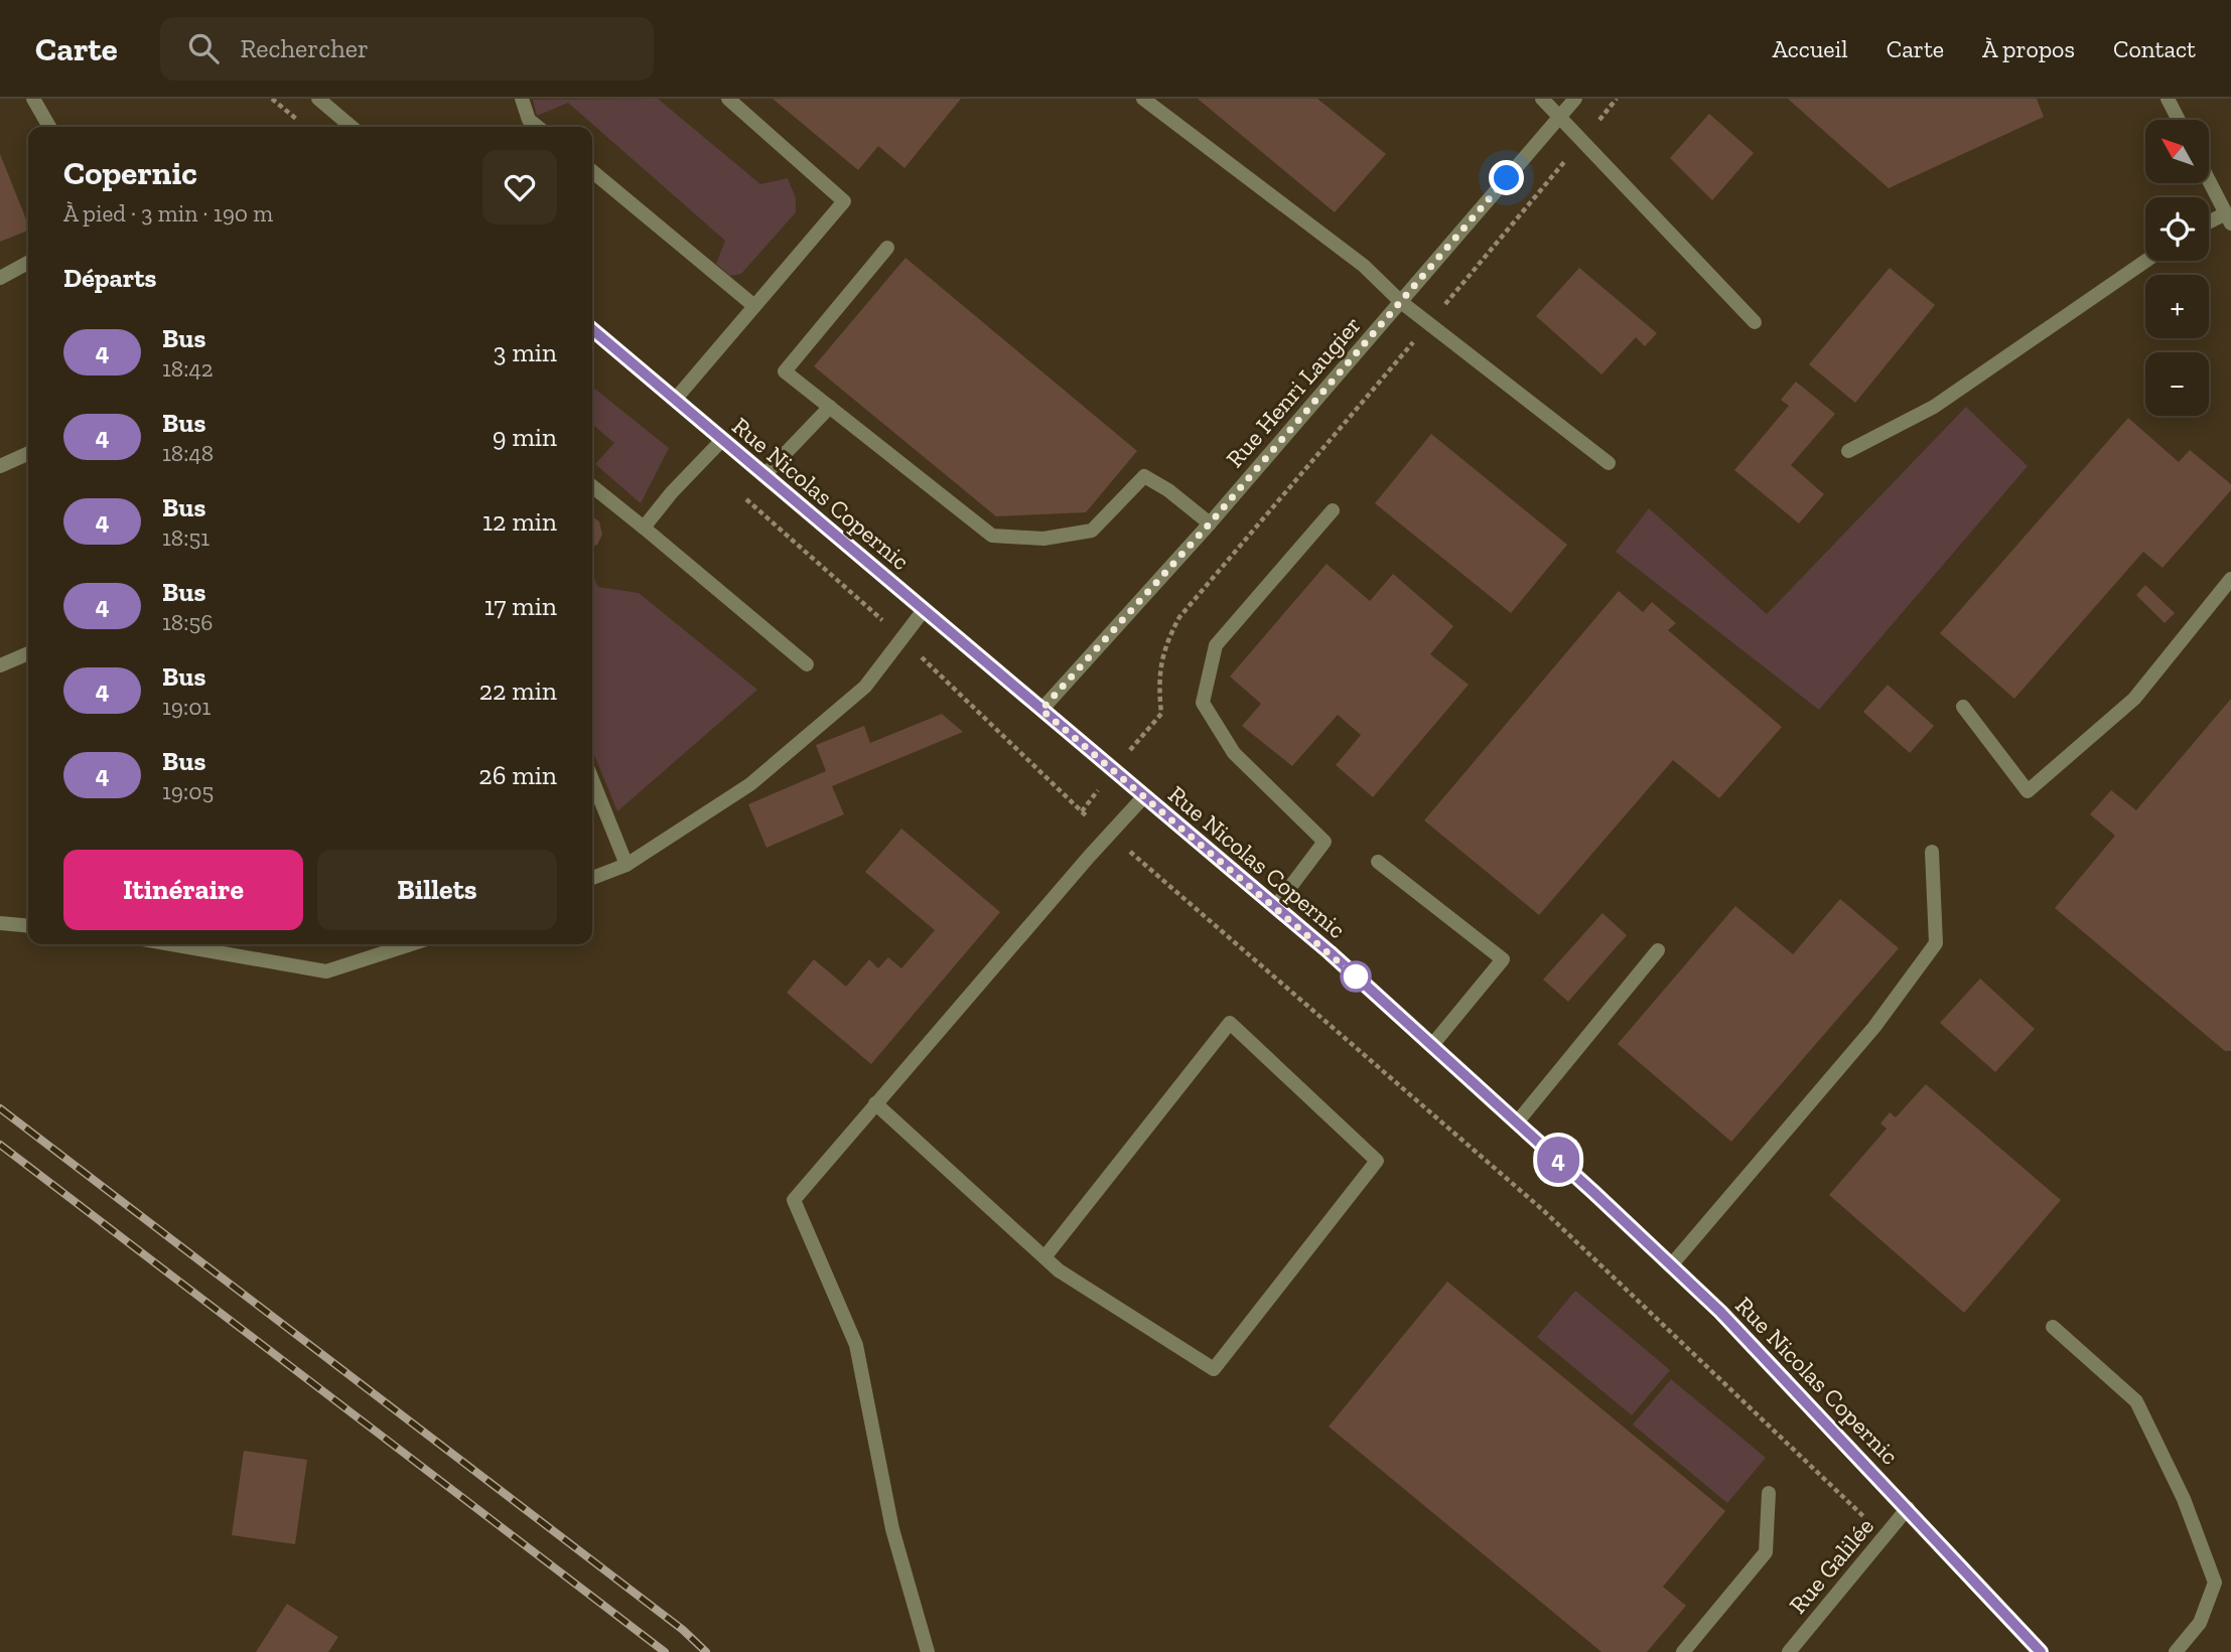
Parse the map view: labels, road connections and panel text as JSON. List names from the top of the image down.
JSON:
{
  "streets": {
    "street": ["Rue Henri Laugier", "Rue Nicolas Copernic", "Rue Galilée"]
  },
  "crossings": [
    ["Rue Henri Laugier", "Rue Nicolas Copernic"],
    ["Rue Nicolas Copernic", "Rue Galilée"]
  ],
  "lines": ["bus line 4"],
  "north": "top left",
  "page": {
    "header": "Carte",
    "search": "Rechercher",
    "nav": [
      "Accueil",
      "Carte",
      "À propos",
      "Contact"
    ],
    "on_map": "4",
    "map_buttons": ["+", "−"],
    "heading": [
      ["Copernic", "À pied · 3 min · 190 m"],
      "Départs"
    ],
    "list": [
      {
        "mark": "4",
        "name": "Bus",
        "note": "18:42",
        "value": "3 min"
      },
      {
        "mark": "4",
        "name": "Bus",
        "note": "18:48",
        "value": "9 min"
      },
      {
        "mark": "4",
        "name": "Bus",
        "note": "18:51",
        "value": "12 min"
      },
      {
        "mark": "4",
        "name": "Bus",
        "note": "18:56",
        "value": "17 min"
      },
      {
        "mark": "4",
        "name": "Bus",
        "note": "19:01",
        "value": "22 min"
      },
      {
        "mark": "4",
        "name": "Bus",
        "note": "19:05",
        "value": "26 min"
      }
    ],
    "buttons": ["Itinéraire", "Billets"]
  }
}
